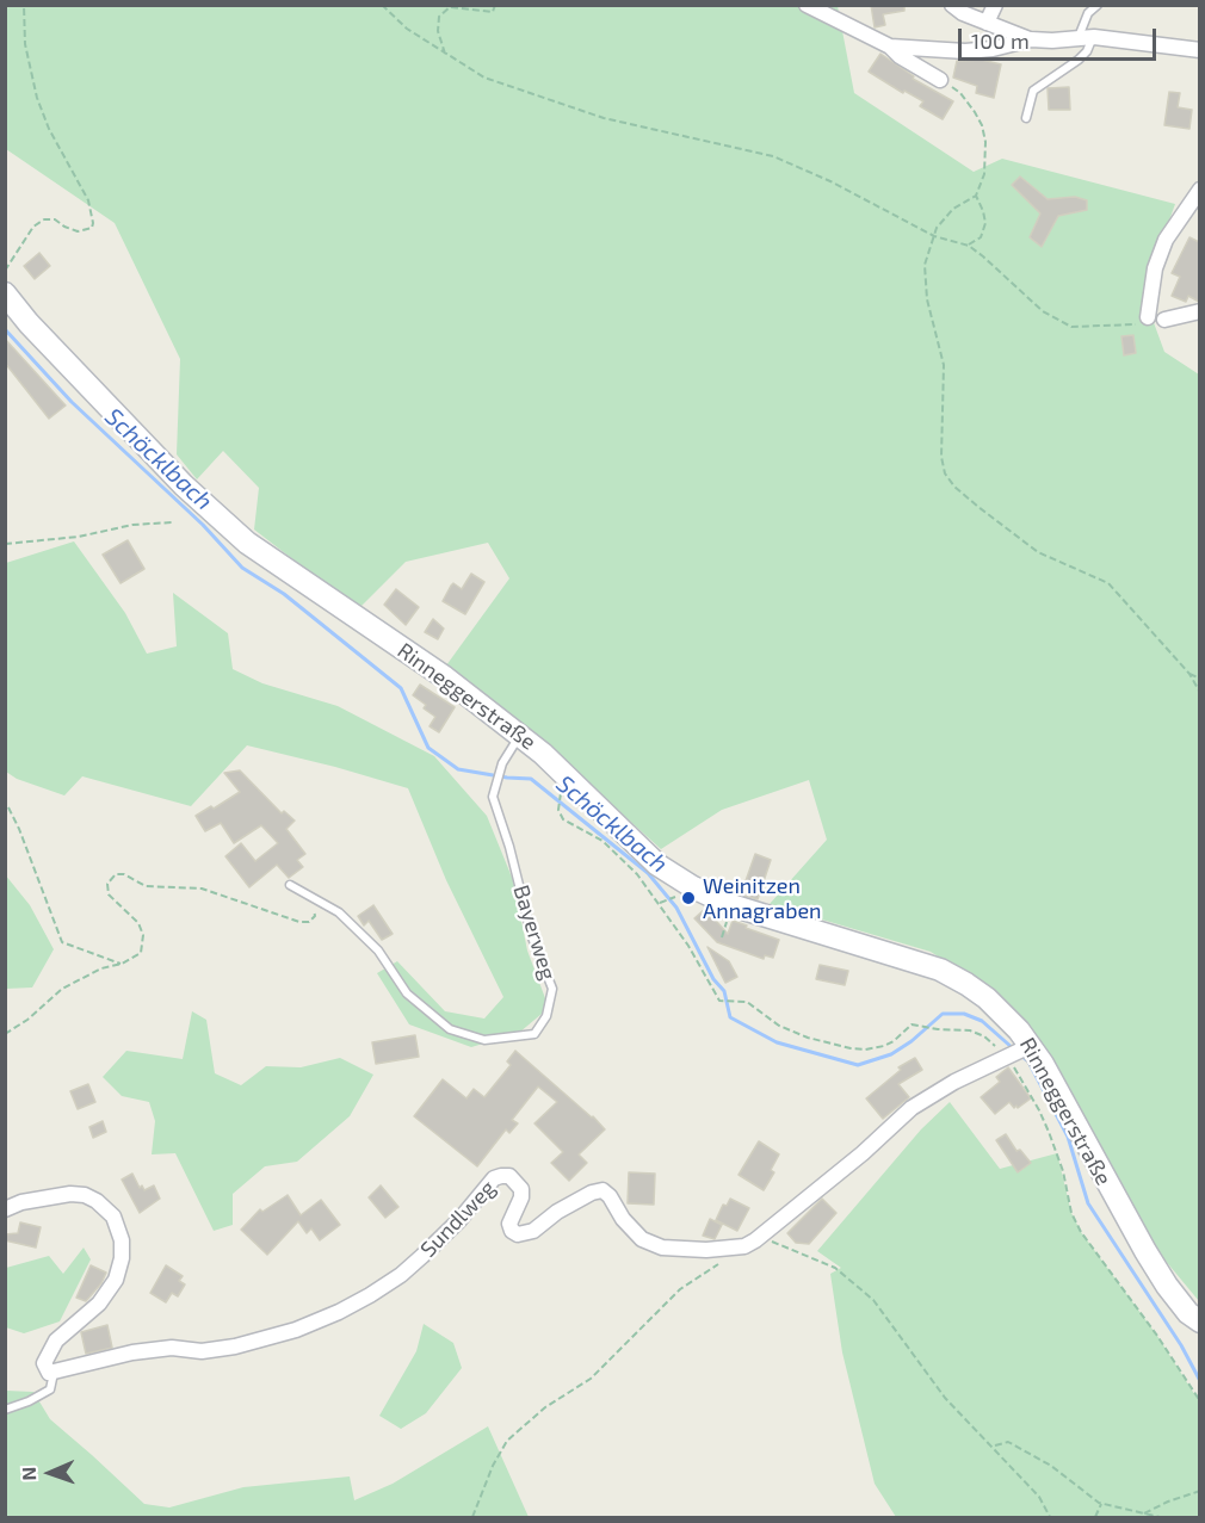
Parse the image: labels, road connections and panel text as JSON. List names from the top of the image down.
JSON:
{
  "streets": {
    "main road": ["Rinneggerstraße"],
    "street": ["Sundlweg"],
    "lane": ["Bayerweg"]
  },
  "crossings": [
    ["Rinneggerstraße", "Sundlweg"]
  ],
  "water": ["Schöcklbach"],
  "places": ["Weinitzen Annagraben"],
  "scale_bar": "100 m",
  "north": "left"
}
